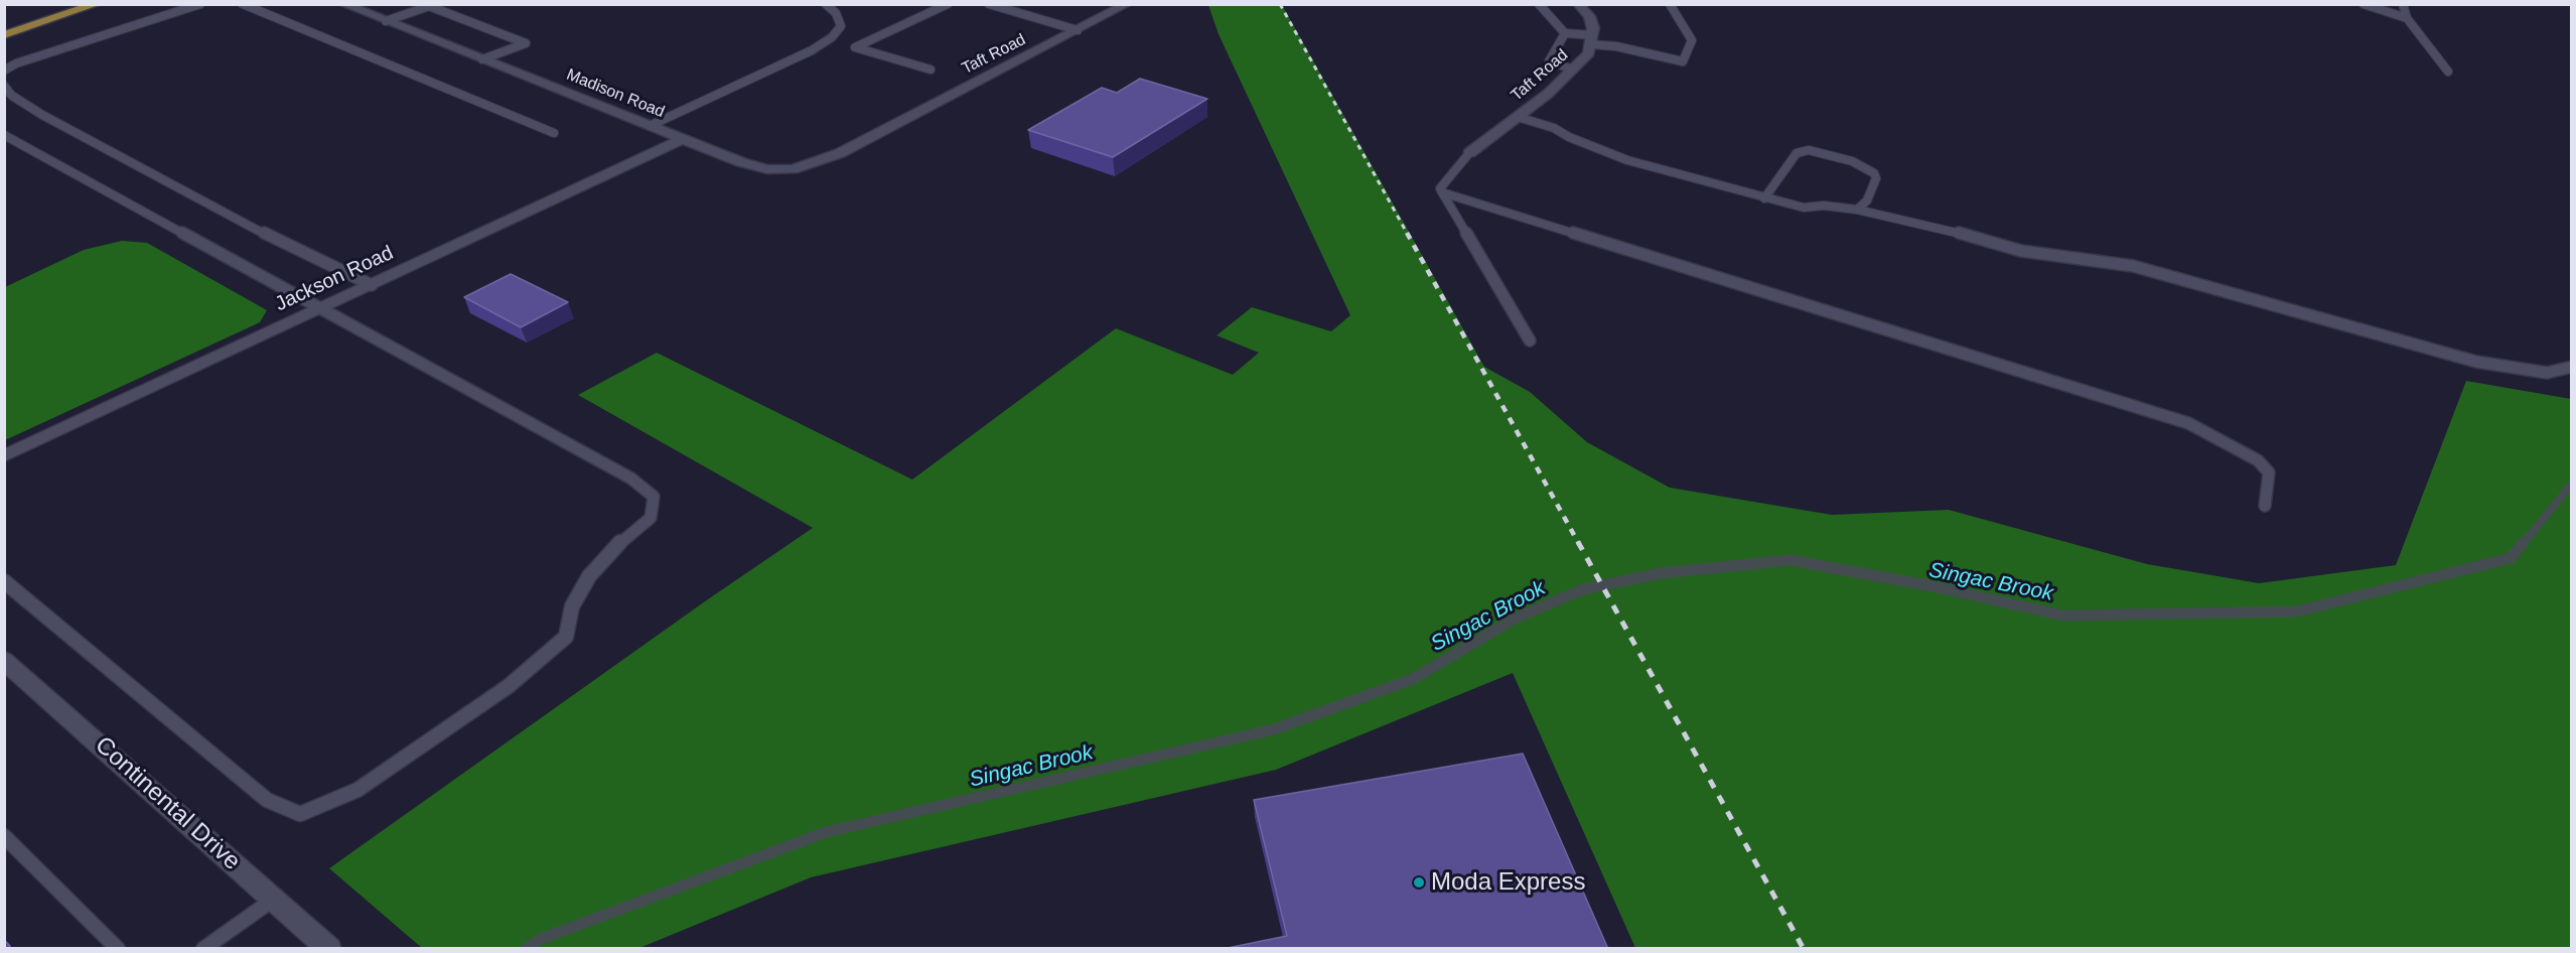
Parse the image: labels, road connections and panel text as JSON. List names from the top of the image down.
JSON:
{
  "streets": {
    "street": [
      "Taft Road",
      "Madison Road",
      "Jackson Road",
      "Continental Drive"
    ]
  },
  "crossings": [
    ["Taft Road", "Madison Road"],
    ["Madison Road", "Jackson Road"]
  ],
  "water": ["Singac Brook"],
  "places": ["Moda Express"]
}
